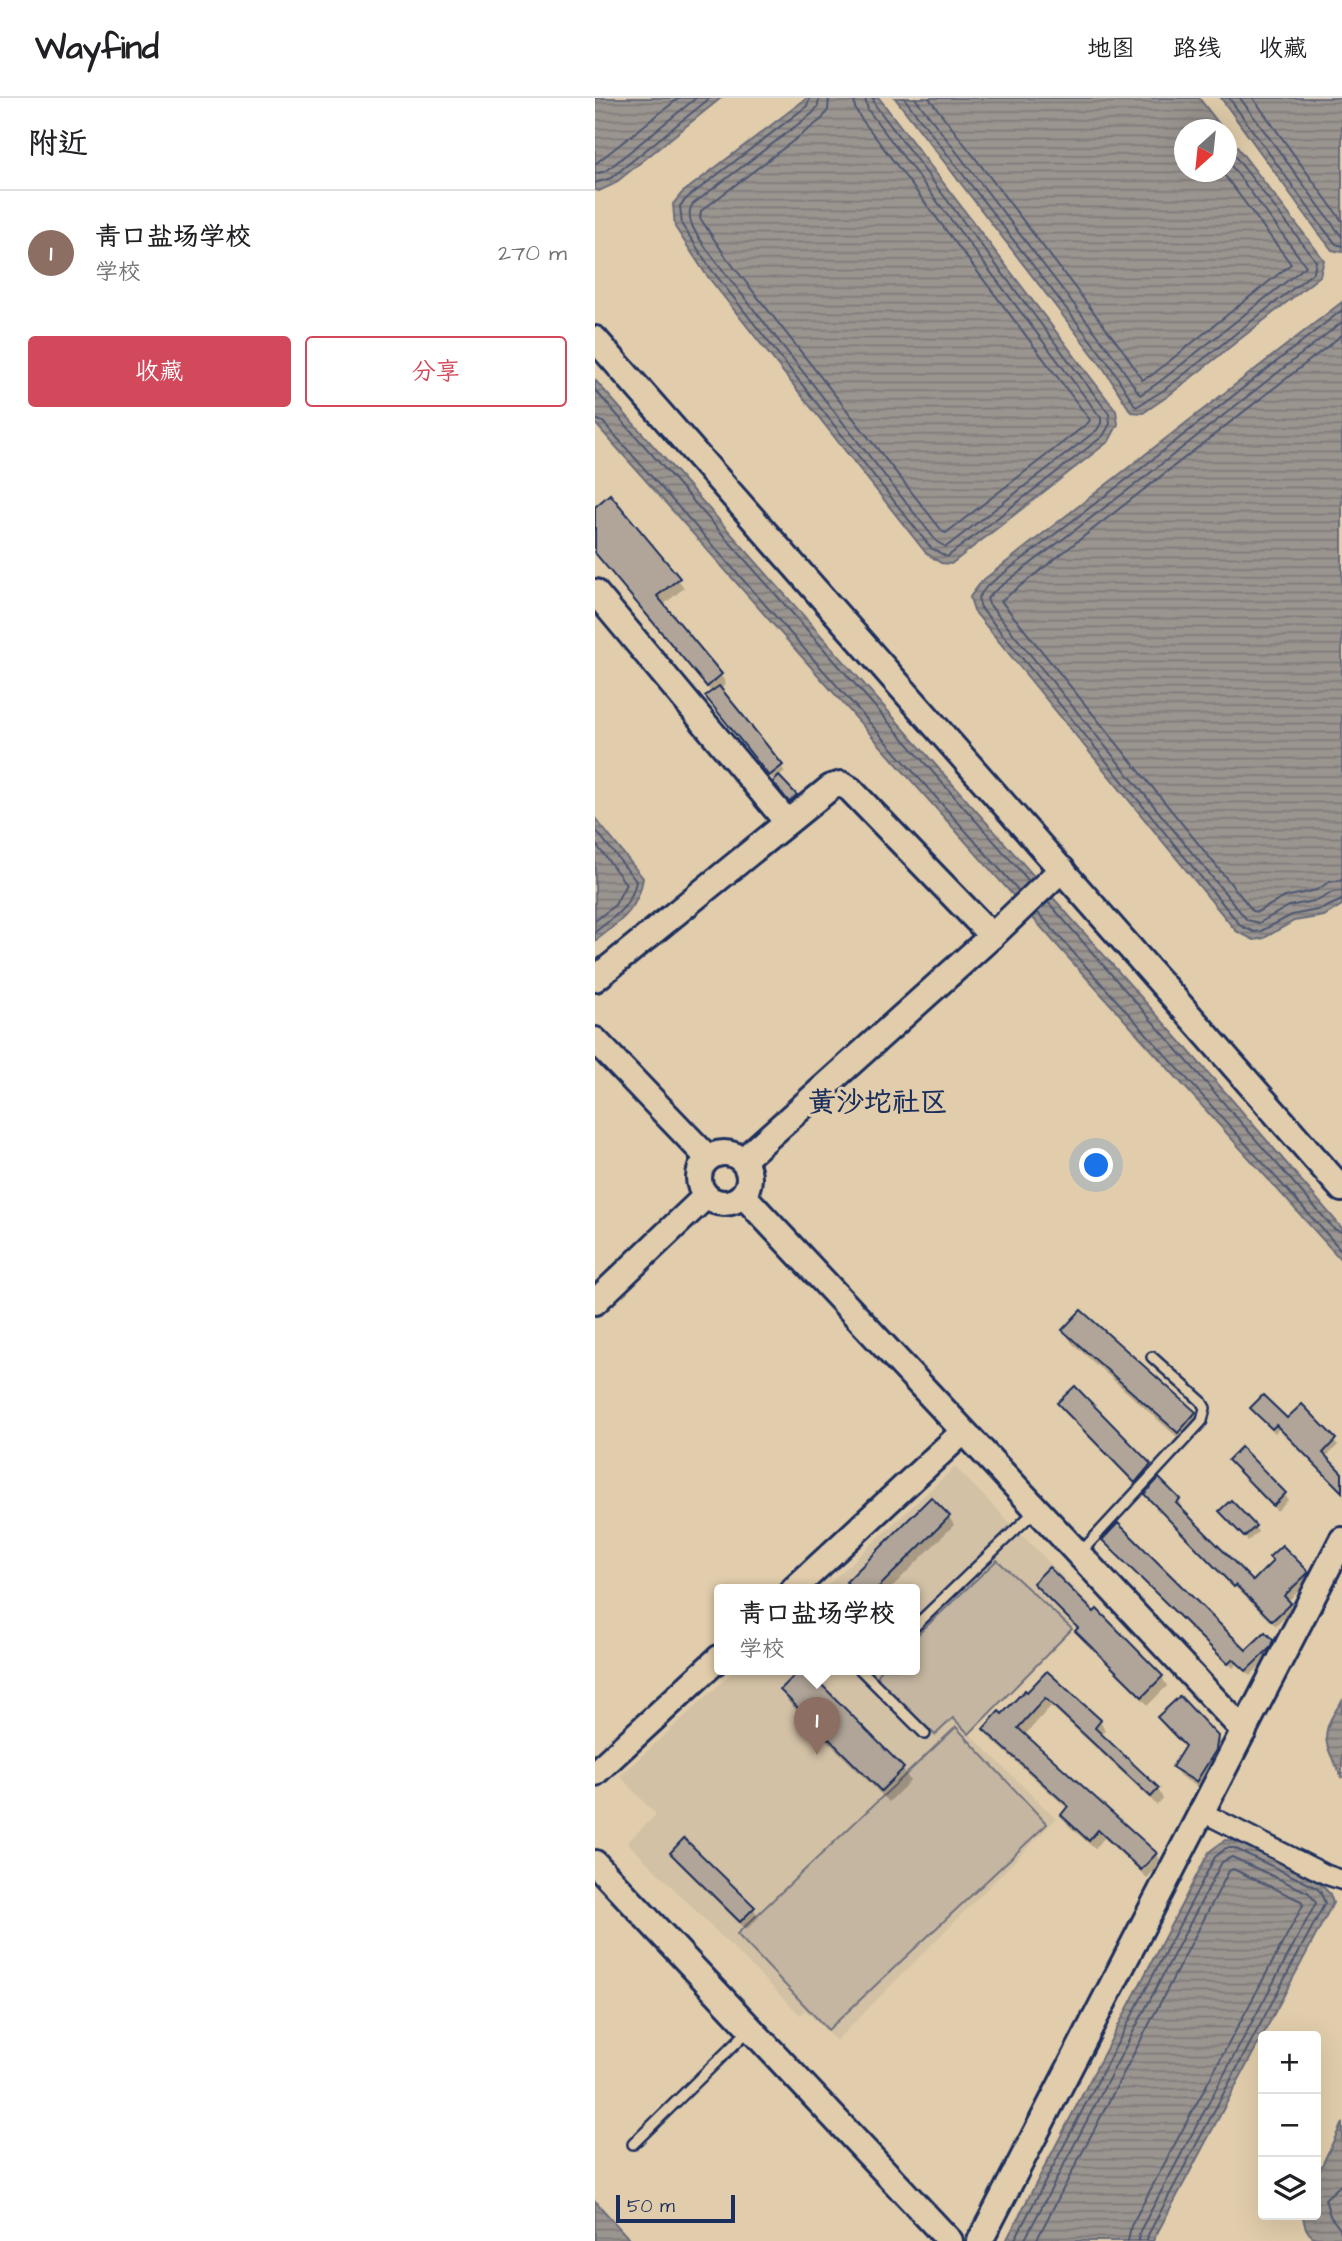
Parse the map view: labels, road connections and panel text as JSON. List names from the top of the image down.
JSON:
{
  "districts": ["黄沙坨社区"],
  "scale_bar": "50 m",
  "north": "bottom left",
  "page": {
    "header": "Wayfind",
    "nav": ["地图", "路线", "收藏"],
    "heading": "附近",
    "list": [
      {
        "mark": "1",
        "name": "青口盐场学校",
        "note": "学校",
        "value": "270 m"
      }
    ],
    "buttons": ["收藏", "分享"],
    "popup": ["青口盐场学校", "学校"],
    "pins": "1",
    "map_buttons": ["+", "−"],
    "scale": "50 m"
  }
}
